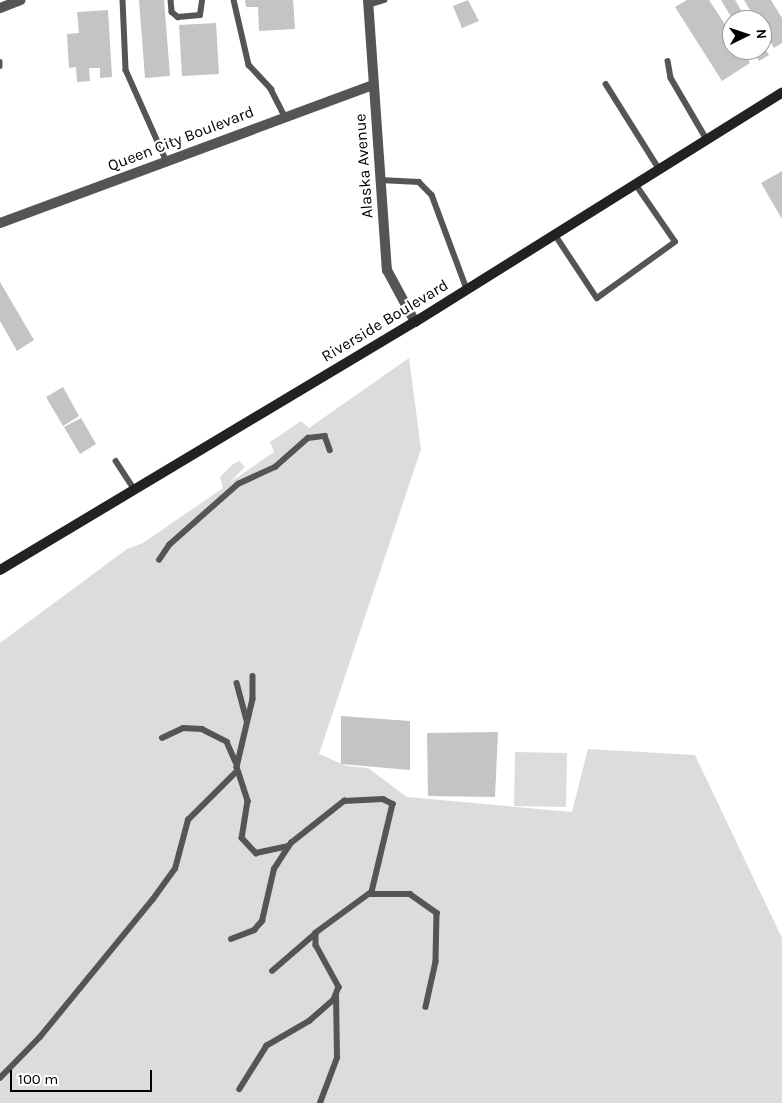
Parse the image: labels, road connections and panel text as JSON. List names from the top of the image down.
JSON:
{
  "streets": {
    "main road": ["Riverside Boulevard"],
    "street": ["Queen City Boulevard", "Alaska Avenue"]
  },
  "crossings": [
    ["Queen City Boulevard", "Alaska Avenue"],
    ["Alaska Avenue", "Riverside Boulevard"]
  ],
  "scale_bar": "100 m",
  "north": "right"
}
